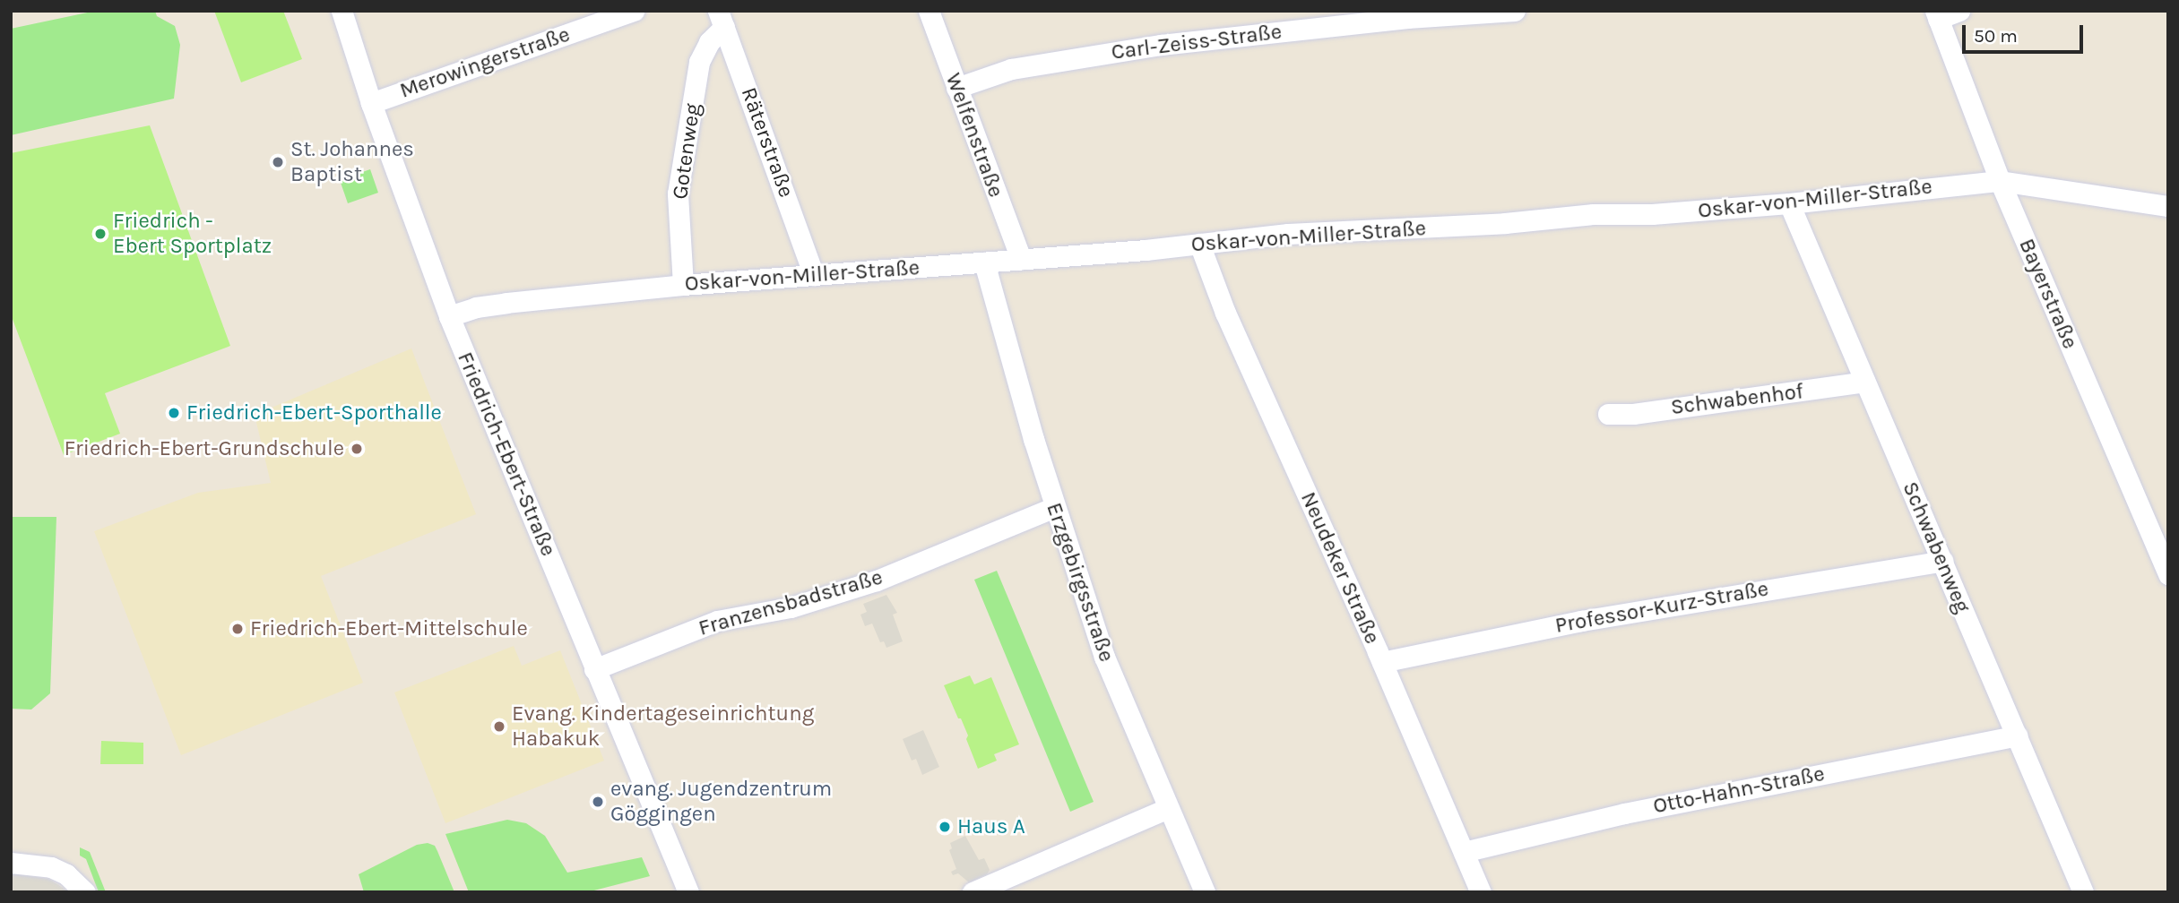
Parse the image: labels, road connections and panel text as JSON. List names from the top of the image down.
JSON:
{
  "streets": {
    "street": [
      "Carl-Zeiss-Straße",
      "Merowingerstraße",
      "Welfenstraße",
      "Räterstraße",
      "Gotenweg",
      "Oskar-von-Miller-Straße",
      "Bayerstraße",
      "Schwabenhof",
      "Friedrich-Ebert-Straße",
      "Schwabenweg",
      "Neudeker Straße",
      "Erzgebirgsstraße",
      "Franzensbadstraße",
      "Professor-Kurz-Straße",
      "Otto-Hahn-Straße"
    ]
  },
  "crossings": [
    ["Carl-Zeiss-Straße", "Welfenstraße"],
    ["Merowingerstraße", "Friedrich-Ebert-Straße"],
    ["Welfenstraße", "Oskar-von-Miller-Straße"],
    ["Räterstraße", "Gotenweg"],
    ["Räterstraße", "Oskar-von-Miller-Straße"],
    ["Gotenweg", "Oskar-von-Miller-Straße"],
    ["Oskar-von-Miller-Straße", "Bayerstraße"],
    ["Oskar-von-Miller-Straße", "Friedrich-Ebert-Straße"],
    ["Oskar-von-Miller-Straße", "Schwabenweg"],
    ["Oskar-von-Miller-Straße", "Neudeker Straße"],
    ["Oskar-von-Miller-Straße", "Erzgebirgsstraße"],
    ["Schwabenhof", "Schwabenweg"],
    ["Friedrich-Ebert-Straße", "Franzensbadstraße"],
    ["Schwabenweg", "Professor-Kurz-Straße"],
    ["Schwabenweg", "Otto-Hahn-Straße"],
    ["Neudeker Straße", "Professor-Kurz-Straße"],
    ["Neudeker Straße", "Otto-Hahn-Straße"],
    ["Erzgebirgsstraße", "Franzensbadstraße"]
  ],
  "places": [
    "St. Johannes Baptist",
    "Friedrich - Ebert Sportplatz",
    "Friedrich-Ebert-Sporthalle",
    "Friedrich-Ebert-Grundschule",
    "Friedrich-Ebert-Mittelschule",
    "Evang. Kindertageseinrichtung Habakuk",
    "evang. Jugendzentrum Göggingen",
    "Haus A"
  ],
  "scale_bar": "50 m"
}
